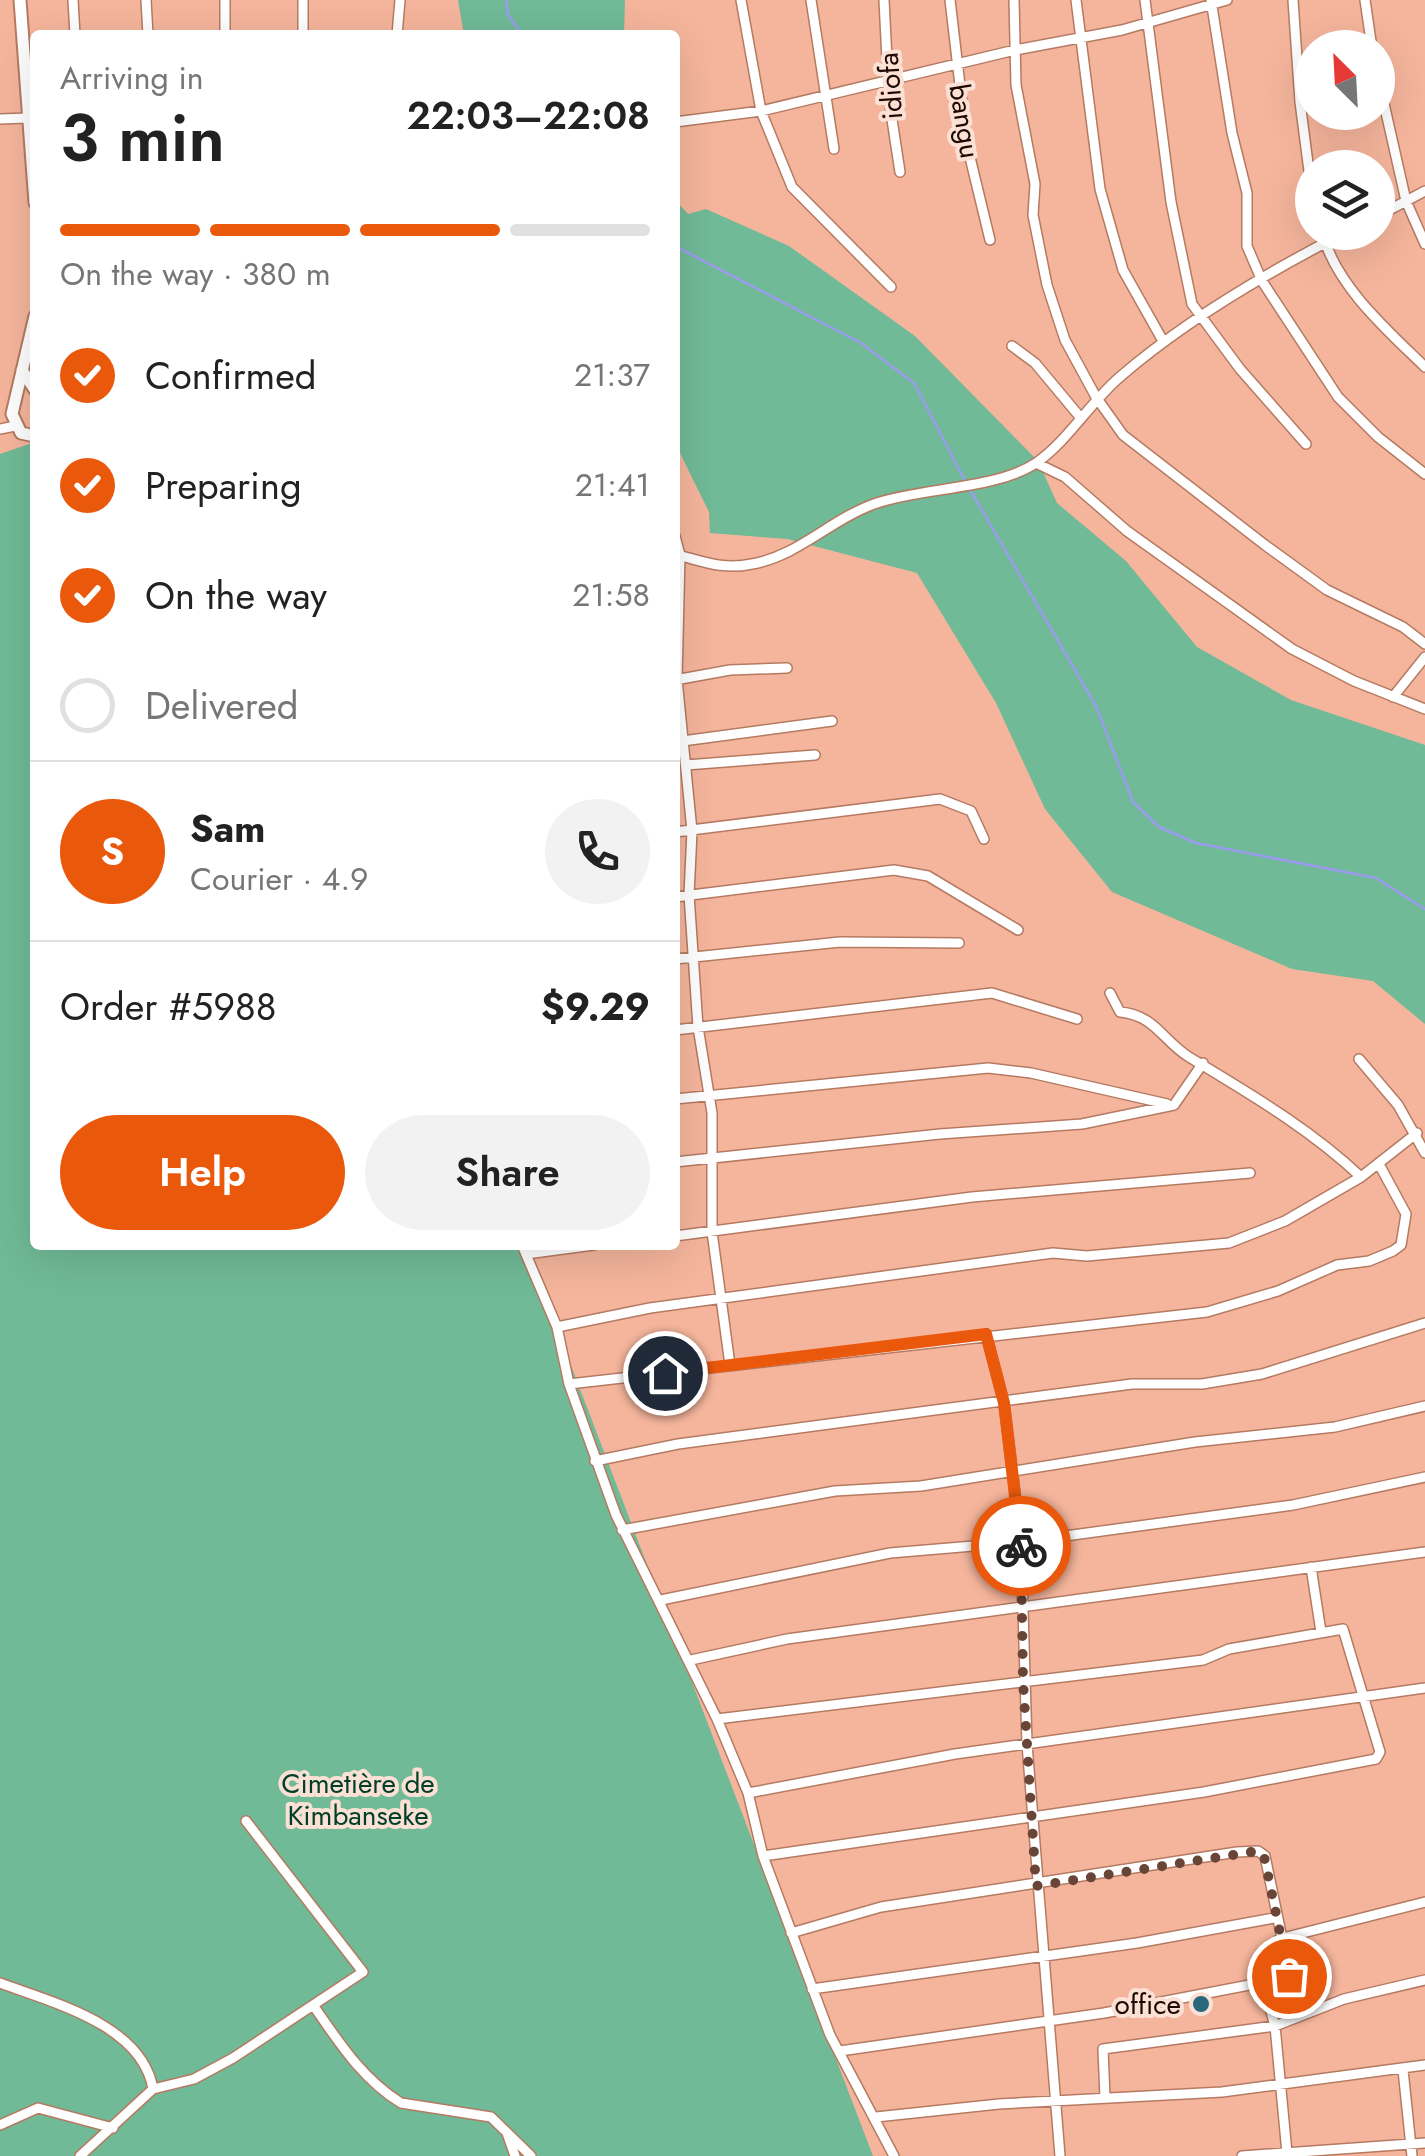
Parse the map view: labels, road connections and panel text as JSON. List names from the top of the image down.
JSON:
{
  "streets": {
    "street": ["idiofa", "bangu"]
  },
  "parks": ["Cimetière de Kimbanseke"],
  "places": ["office"],
  "north": "top left",
  "page": {
    "heading": ["3 min", "Arriving in", "22:03–22:08"],
    "panel": [
      "Sam",
      "Courier · 4.9",
      "Order #5988",
      "$9.29"
    ],
    "bar": "On the way · 380 m",
    "list": [
      ["Confirmed", "21:37"],
      ["Preparing", "21:41"],
      ["On the way", "21:58"],
      "Delivered"
    ],
    "round": "S",
    "buttons": ["Help", "Share"]
  }
}
